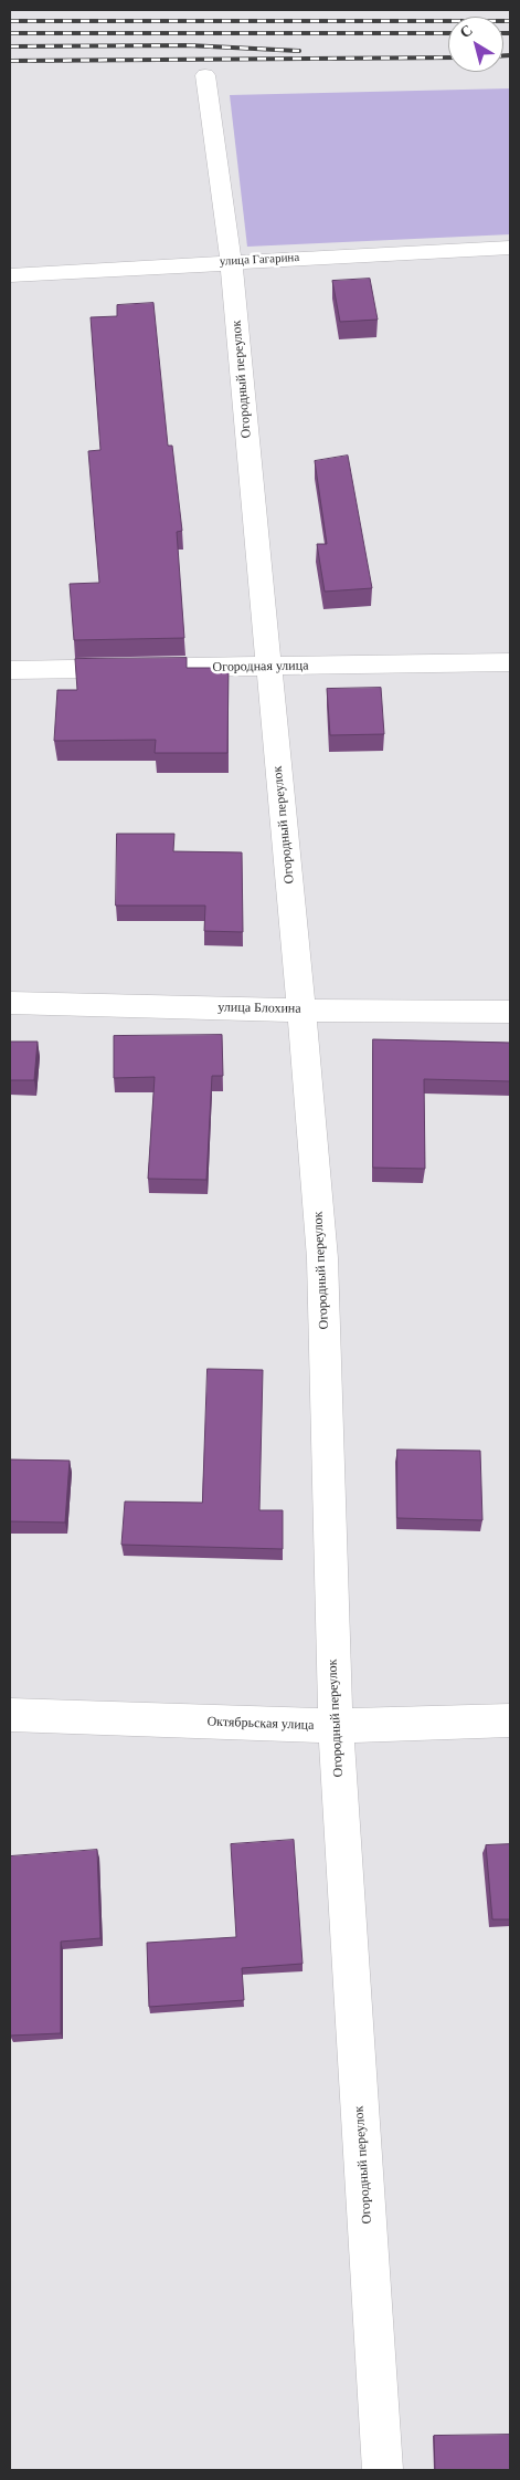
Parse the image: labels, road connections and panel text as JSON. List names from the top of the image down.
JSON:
{
  "streets": {
    "street": [
      "улица Гагарина",
      "Огородный переулок",
      "Огородная улица",
      "улица Блохина",
      "Октябрьская улица"
    ]
  },
  "crossings": [
    ["улица Гагарина", "Огородный переулок"],
    ["Огородный переулок", "Огородная улица"],
    ["Огородный переулок", "улица Блохина"],
    ["Огородный переулок", "Октябрьская улица"]
  ],
  "north": "top left"
}
